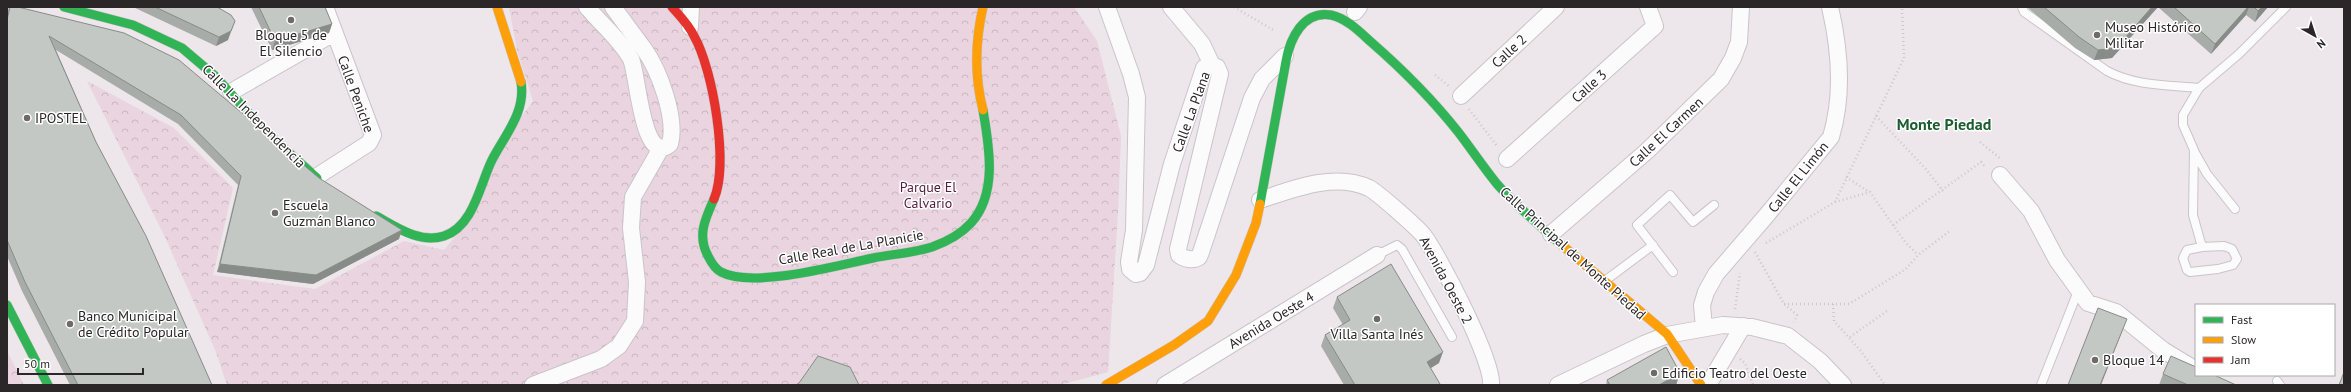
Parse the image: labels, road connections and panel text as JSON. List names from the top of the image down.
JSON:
{
  "streets": {
    "street": [
      "Calle 2",
      "Calle 3",
      "Calle Peniche",
      "Calle La Plana",
      "Calle La Independencia",
      "Calle El Carmen",
      "Calle El Limón",
      "Calle Real de La Planicie",
      "Calle Principal de Monte Piedad",
      "Avenida Oeste 2",
      "Avenida Oeste 4"
    ]
  },
  "crossings": [
    ["Calle Peniche", "Calle La Independencia"],
    ["Calle La Plana", "Calle Principal de Monte Piedad"],
    ["Calle El Carmen", "Calle Principal de Monte Piedad"],
    ["Calle Principal de Monte Piedad", "Avenida Oeste 2"]
  ],
  "districts": ["Monte Piedad"],
  "parks": ["Parque El Calvario"],
  "places": [
    "Bloque 5 de El Silencio",
    "Museo Histórico Militar",
    "IPOSTEL",
    "Escuela Guzmán Blanco",
    "Villa Santa Inés",
    "Banco Municipal de Crédito Popular",
    "Bloque 14",
    "Edificio Teatro del Oeste"
  ],
  "legend": ["Fast", "Slow", "Jam"],
  "scale_bar": "50 m",
  "north": "bottom right"
}
